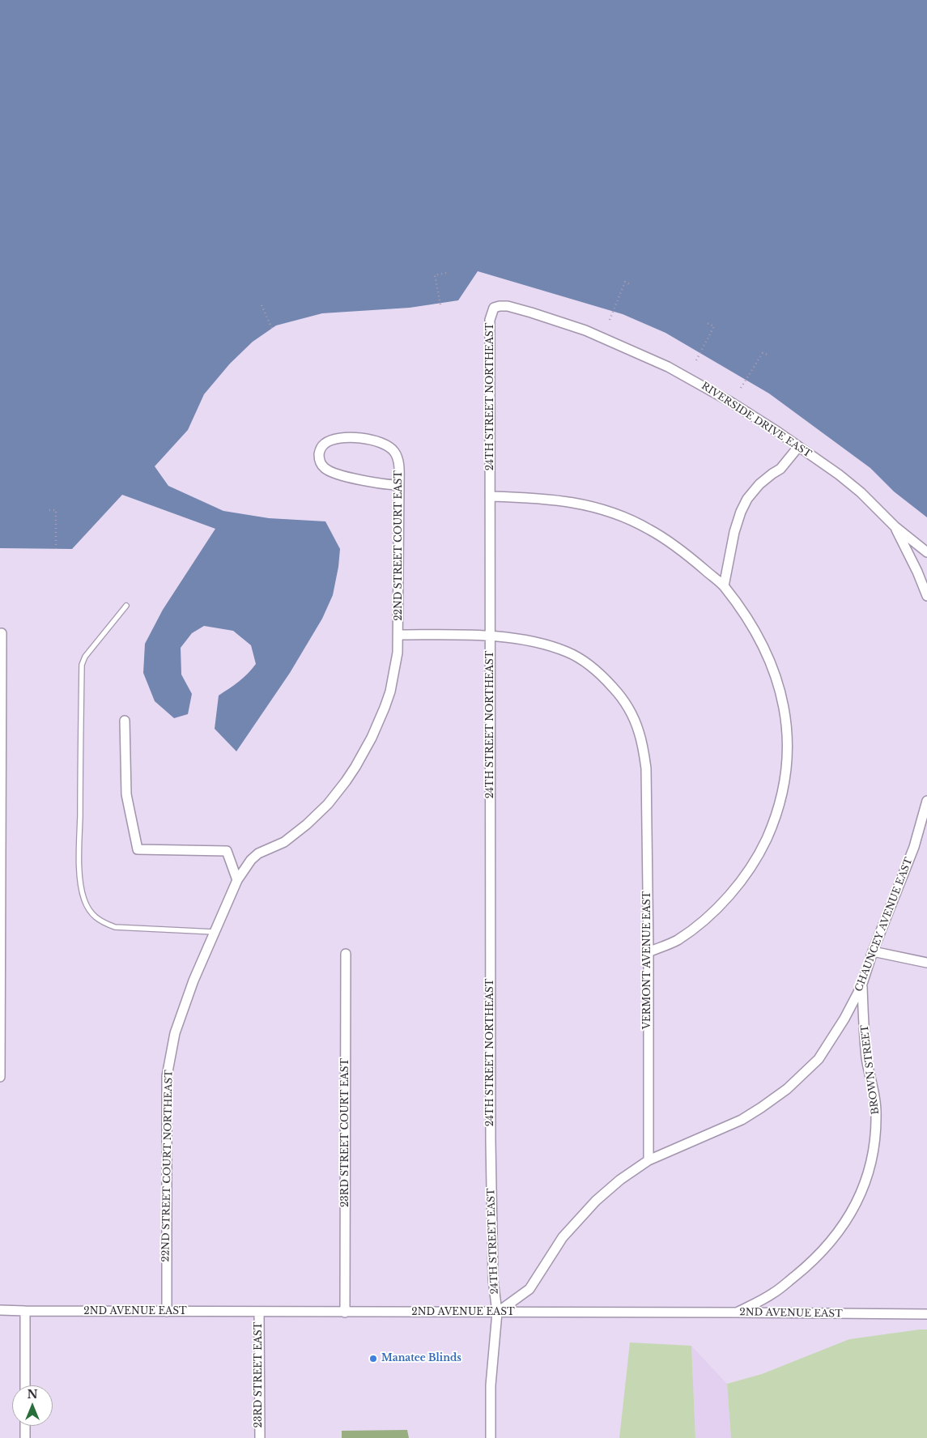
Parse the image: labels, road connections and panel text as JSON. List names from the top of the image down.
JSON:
{
  "streets": {
    "street": [
      "24TH STREET NORTHEAST",
      "RIVERSIDE DRIVE EAST",
      "22ND STREET COURT EAST",
      "CHAUNCEY AVENUE EAST",
      "VERMONT AVENUE EAST",
      "BROWN STREET",
      "23RD STREET COURT EAST",
      "22ND STREET COURT NORTHEAST",
      "24TH STREET EAST",
      "2ND AVENUE EAST",
      "23RD STREET EAST"
    ]
  },
  "crossings": [
    ["24TH STREET NORTHEAST", "RIVERSIDE DRIVE EAST"],
    ["24TH STREET NORTHEAST", "VERMONT AVENUE EAST"],
    ["24TH STREET NORTHEAST", "24TH STREET EAST"],
    ["22ND STREET COURT EAST", "VERMONT AVENUE EAST"],
    ["22ND STREET COURT EAST", "22ND STREET COURT NORTHEAST"],
    ["CHAUNCEY AVENUE EAST", "VERMONT AVENUE EAST"],
    ["CHAUNCEY AVENUE EAST", "BROWN STREET"],
    ["VERMONT AVENUE EAST", "22ND STREET COURT NORTHEAST"],
    ["BROWN STREET", "2ND AVENUE EAST"],
    ["23RD STREET COURT EAST", "2ND AVENUE EAST"],
    ["22ND STREET COURT NORTHEAST", "2ND AVENUE EAST"],
    ["24TH STREET EAST", "2ND AVENUE EAST"],
    ["2ND AVENUE EAST", "23RD STREET EAST"]
  ],
  "places": ["Manatee Blinds"],
  "north": "top"
}
